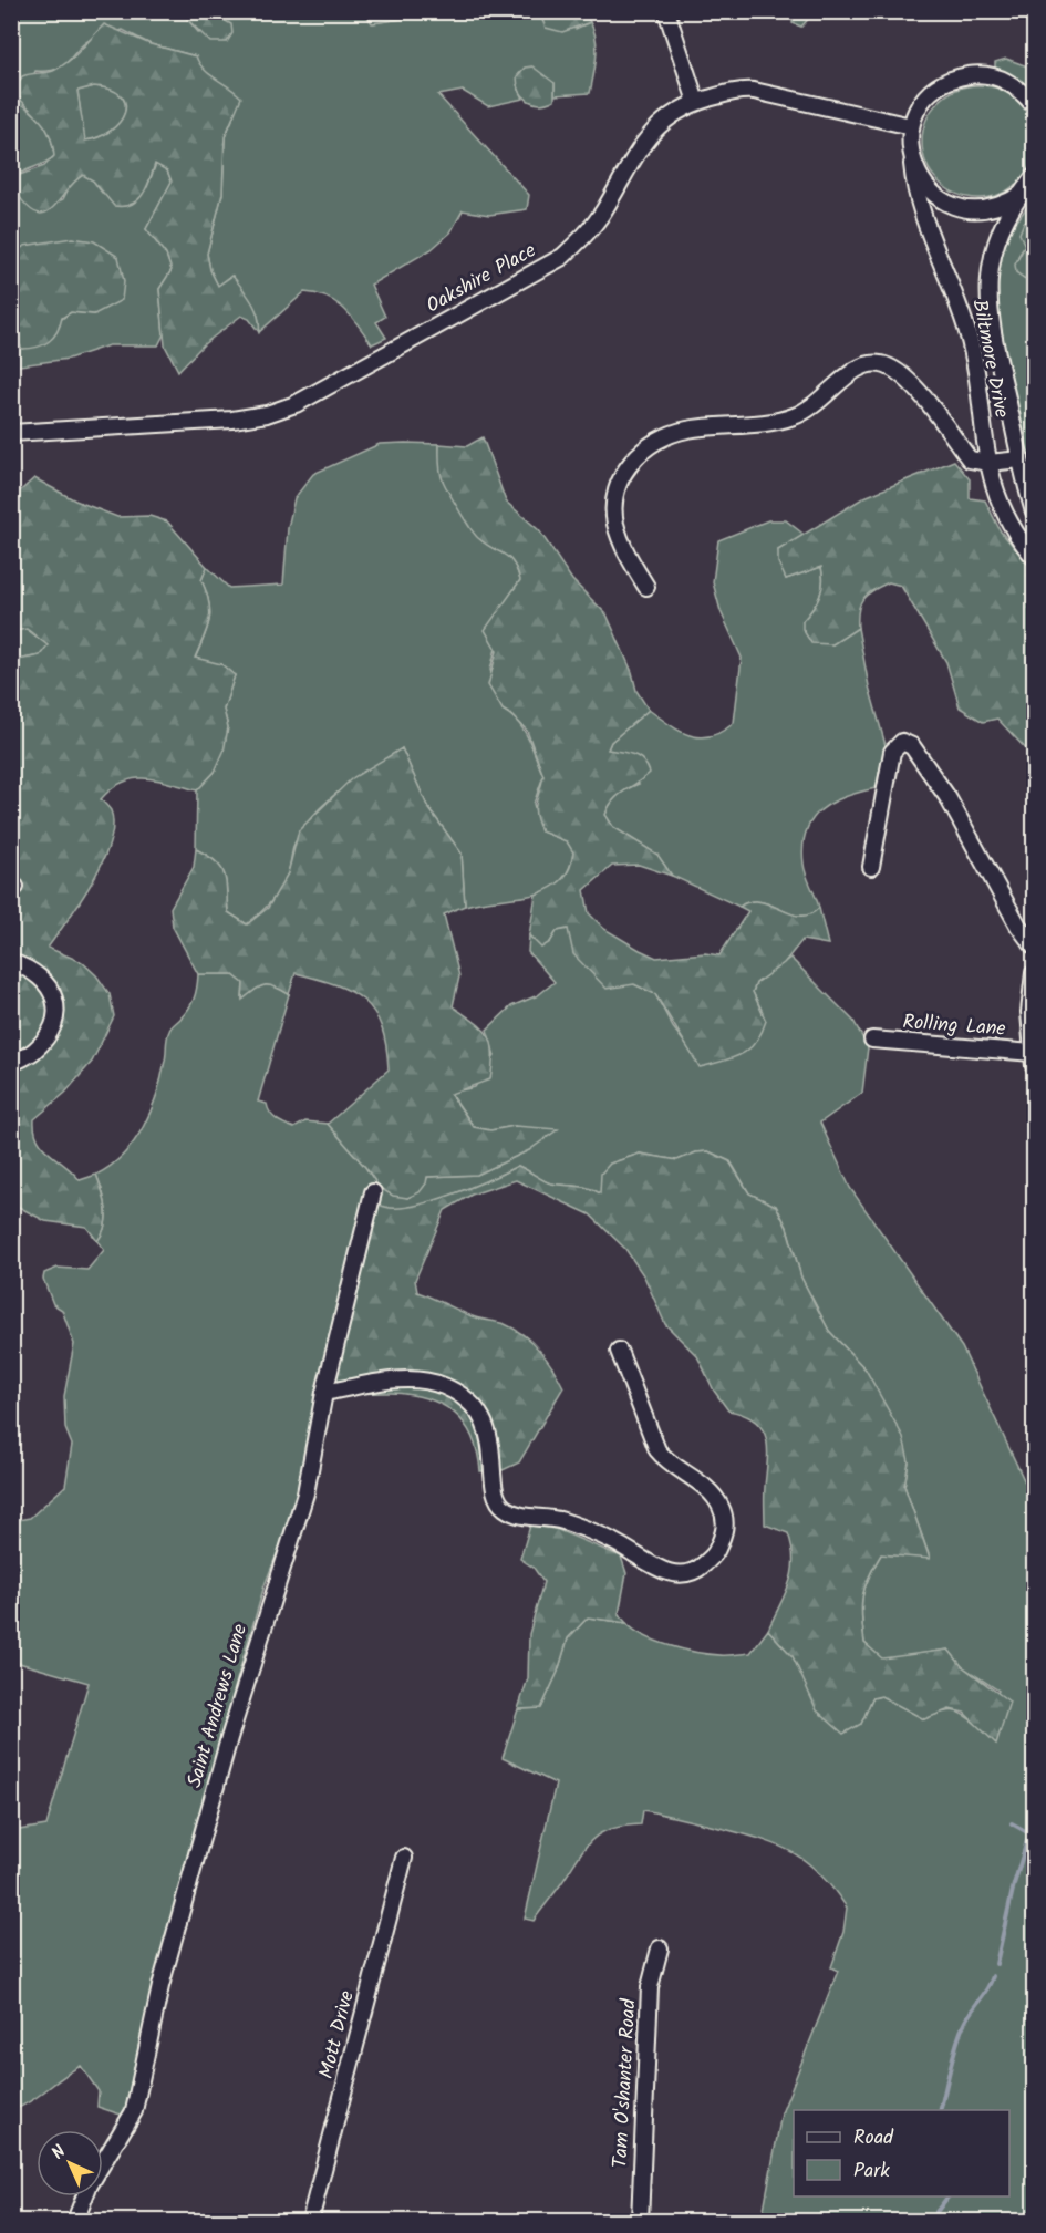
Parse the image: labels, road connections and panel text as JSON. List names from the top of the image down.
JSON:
{
  "streets": {
    "street": [
      "Oakshire Place",
      "Biltmore Drive",
      "Rolling Lane",
      "Saint Andrews Lane",
      "Mott Drive",
      "Tam O'shanter Road"
    ]
  },
  "crossings": [
    ["Oakshire Place", "Biltmore Drive"]
  ],
  "legend": ["Road", "Park"],
  "north": "top left"
}
